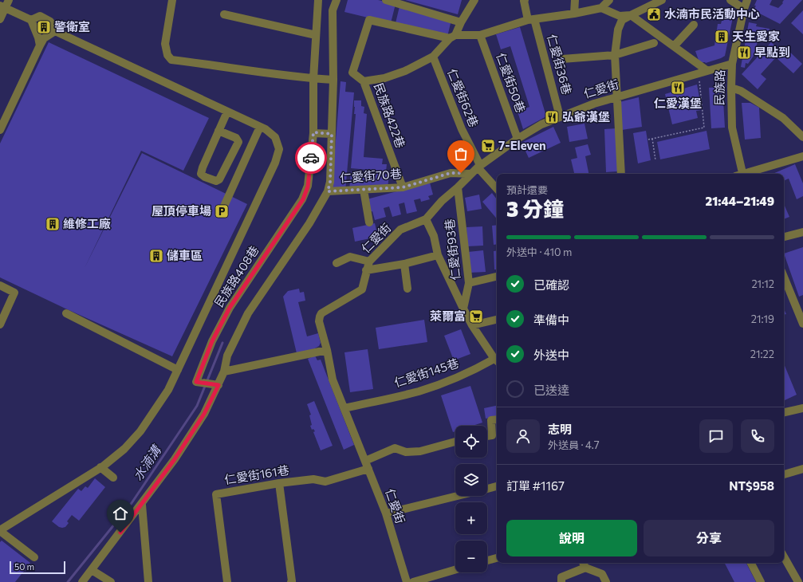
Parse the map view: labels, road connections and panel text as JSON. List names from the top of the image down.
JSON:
{
  "streets": {
    "street": [
      "仁愛街36巷",
      "仁愛街50巷",
      "民族路",
      "仁愛街",
      "仁愛街62巷",
      "民族路422巷",
      "仁愛街70巷",
      "仁愛街93巷",
      "民族路408巷",
      "仁愛街145巷",
      "仁愛街161巷"
    ]
  },
  "crossings": [
    ["仁愛街36巷", "仁愛街"],
    ["仁愛街50巷", "仁愛街"],
    ["民族路", "仁愛街"],
    ["仁愛街", "仁愛街62巷"],
    ["仁愛街", "仁愛街70巷"],
    ["仁愛街", "仁愛街93巷"],
    ["仁愛街", "仁愛街145巷"],
    ["仁愛街", "仁愛街161巷"],
    ["仁愛街62巷", "民族路422巷"],
    ["民族路422巷", "仁愛街70巷"]
  ],
  "water": ["水湳溝"],
  "places": {
    "public building": ["水湳市民活動中心"],
    "building": [
      "警衛室",
      "天生愛家",
      "維修工廠",
      "儲車區"
    ],
    "restaurant": ["早點到", "仁愛漢堡", "弘爺漢堡"],
    "supermarket": ["7-Eleven", "萊爾富"],
    "parking": ["屋頂停車場"]
  },
  "scale_bar": "50 m",
  "page": {
    "heading": ["3 分鐘", "預計還要", "21:44–21:49"],
    "panel": [
      "志明",
      "外送員 · 4.7",
      "訂單 #1167",
      "NT$958"
    ],
    "bar": "外送中 · 410 m",
    "list": [
      ["已確認", "21:12"],
      ["準備中", "21:19"],
      ["外送中", "21:22"],
      "已送達"
    ],
    "map_buttons": ["+", "−"],
    "buttons": ["說明", "分享"],
    "scale": "50 m"
  }
}
